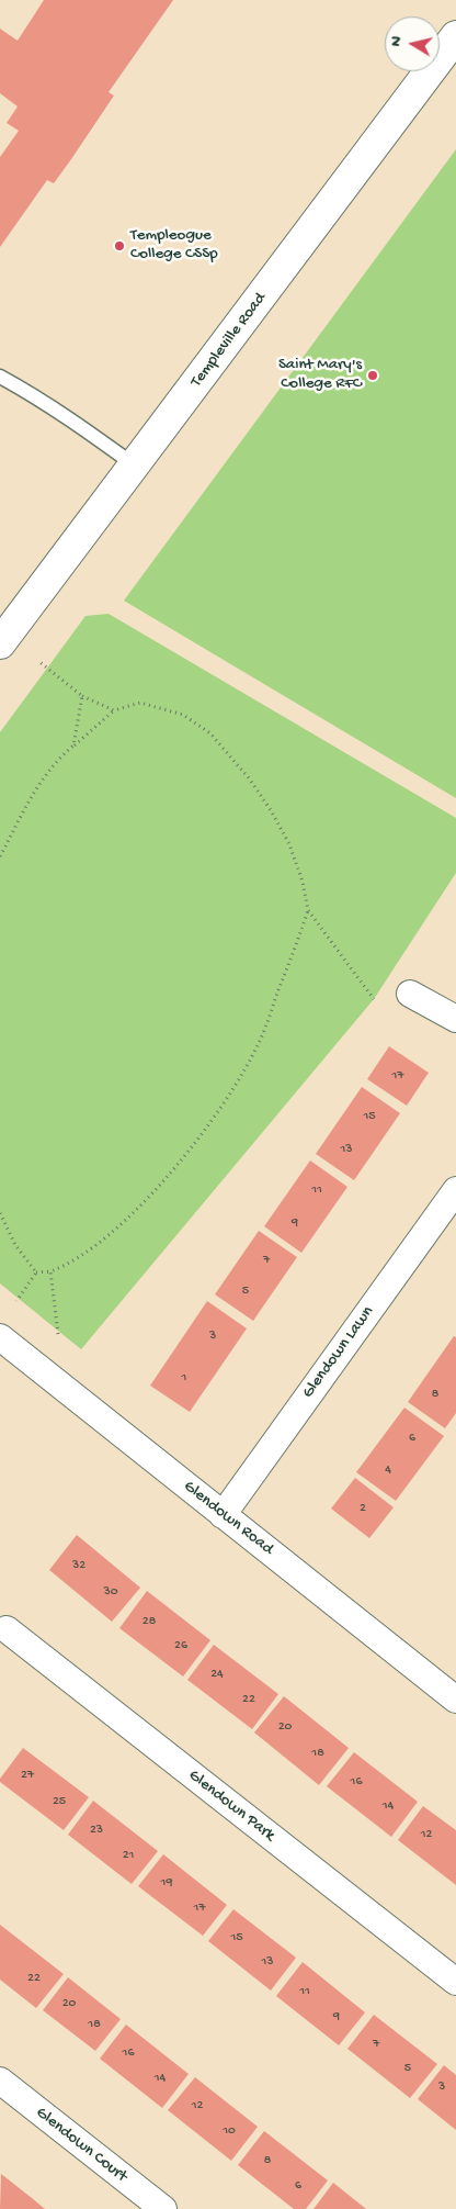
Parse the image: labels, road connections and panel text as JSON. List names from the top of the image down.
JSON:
{
  "streets": {
    "main road": ["Templeville Road"],
    "street": [
      "Glendown Lawn",
      "Glendown Road",
      "Glendown Park",
      "Glendown Court"
    ]
  },
  "crossings": [
    ["Glendown Lawn", "Glendown Road"]
  ],
  "places": ["Templeogue College CSSp", "Saint Mary's College RFC"],
  "house_numbers": [
    "17",
    "15",
    "13",
    "11",
    "9",
    "7",
    "5",
    "3",
    "1",
    "8",
    "6",
    "4",
    "2",
    "32",
    "30",
    "28",
    "26",
    "24",
    "22",
    "20",
    "18",
    "27",
    "16",
    "25",
    "14",
    "23",
    "12",
    "21",
    "19",
    "17",
    "15",
    "13",
    "22",
    "11",
    "20",
    "9",
    "18",
    "7",
    "16",
    "5",
    "14",
    "3",
    "12",
    "10",
    "8",
    "6"
  ],
  "north": "left"
}
